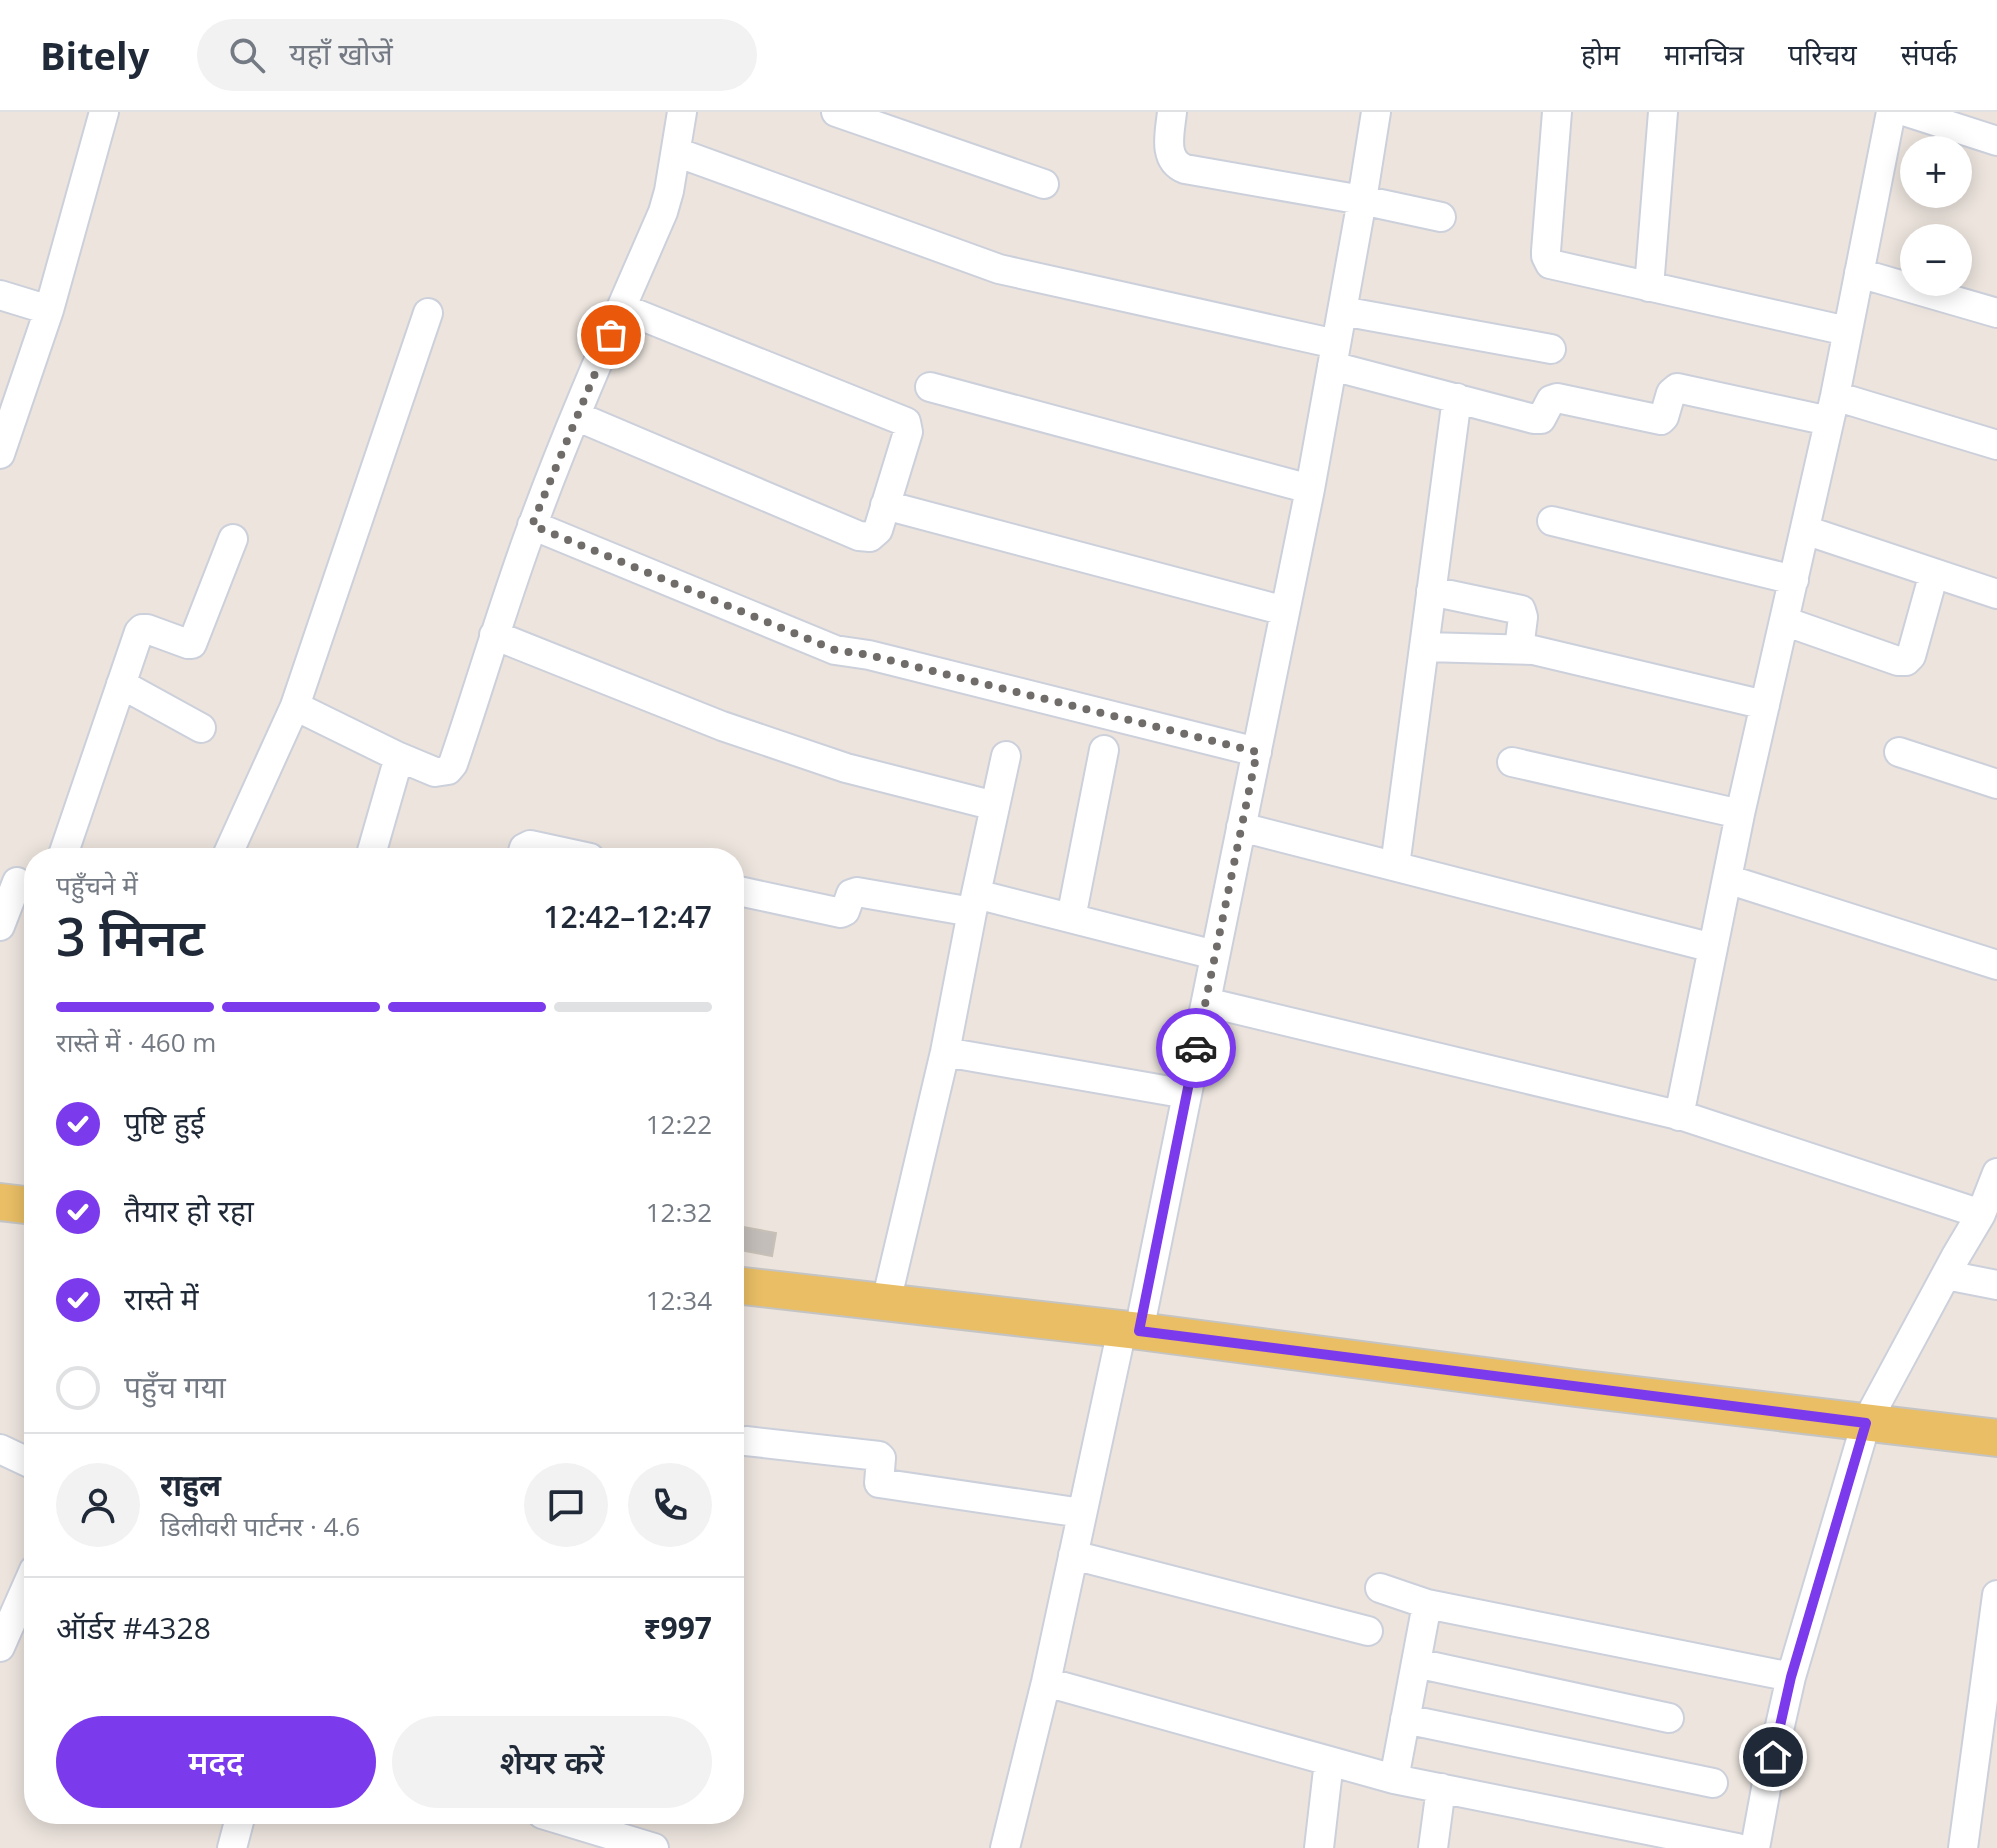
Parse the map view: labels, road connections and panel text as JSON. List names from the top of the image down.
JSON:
{
  "page": {
    "header": "Bitely",
    "search": "यहाँ खोजें",
    "nav": [
      "होम",
      "मानचित्र",
      "परिचय",
      "संपर्क"
    ],
    "map_buttons": ["+", "−"],
    "heading": ["3 मिनट", "पहुँचने में", "12:42–12:47"],
    "panel": [
      "राहुल",
      "डिलीवरी पार्टनर · 4.6",
      "ऑर्डर #4328",
      "₹997"
    ],
    "bar": "रास्ते में · 460 m",
    "list": [
      ["पुष्टि हुई", "12:22"],
      ["तैयार हो रहा", "12:32"],
      ["रास्ते में", "12:34"],
      "पहुँच गया"
    ],
    "buttons": ["मदद", "शेयर करें"]
  }
}
